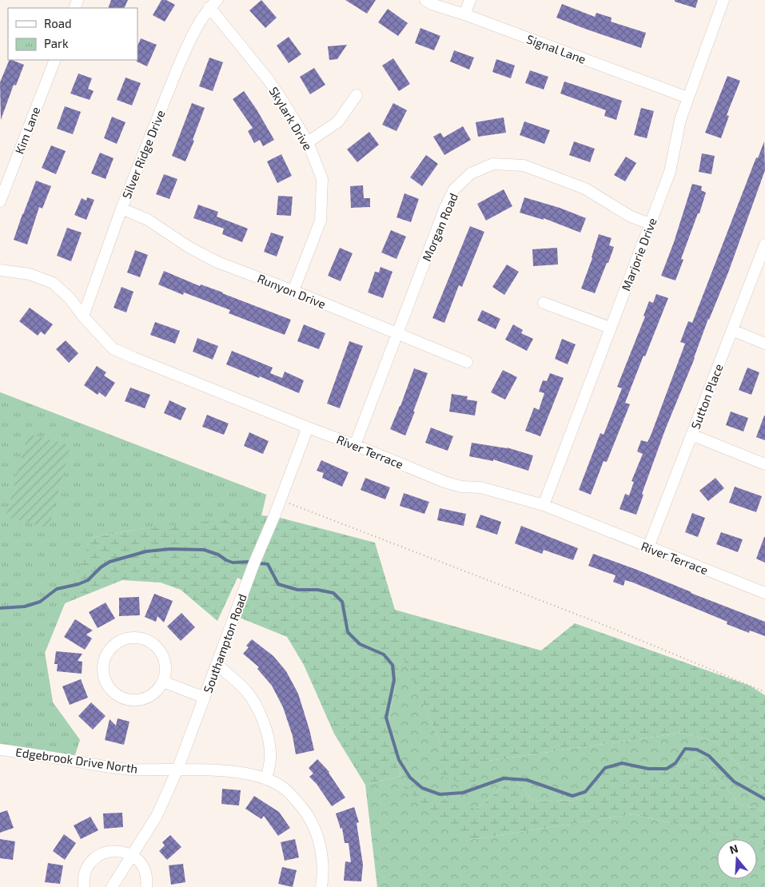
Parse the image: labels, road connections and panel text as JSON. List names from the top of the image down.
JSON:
{
  "streets": {
    "street": [
      "Signal Lane",
      "Skylark Drive",
      "Kim Lane",
      "Silver Ridge Drive",
      "Morgan Road",
      "Marjorie Drive",
      "Runyon Drive",
      "Sutton Place",
      "River Terrace",
      "Southampton Road",
      "Edgebrook Drive North"
    ]
  },
  "crossings": [
    ["Signal Lane", "Marjorie Drive"],
    ["Skylark Drive", "Silver Ridge Drive"],
    ["Skylark Drive", "Runyon Drive"],
    ["Silver Ridge Drive", "Runyon Drive"],
    ["Silver Ridge Drive", "River Terrace"],
    ["Morgan Road", "Marjorie Drive"],
    ["Morgan Road", "Runyon Drive"],
    ["Morgan Road", "River Terrace"],
    ["Marjorie Drive", "River Terrace"],
    ["Sutton Place", "River Terrace"],
    ["River Terrace", "Southampton Road"],
    ["Southampton Road", "Edgebrook Drive North"]
  ],
  "legend": ["Road", "Park"],
  "north": "top"
}
